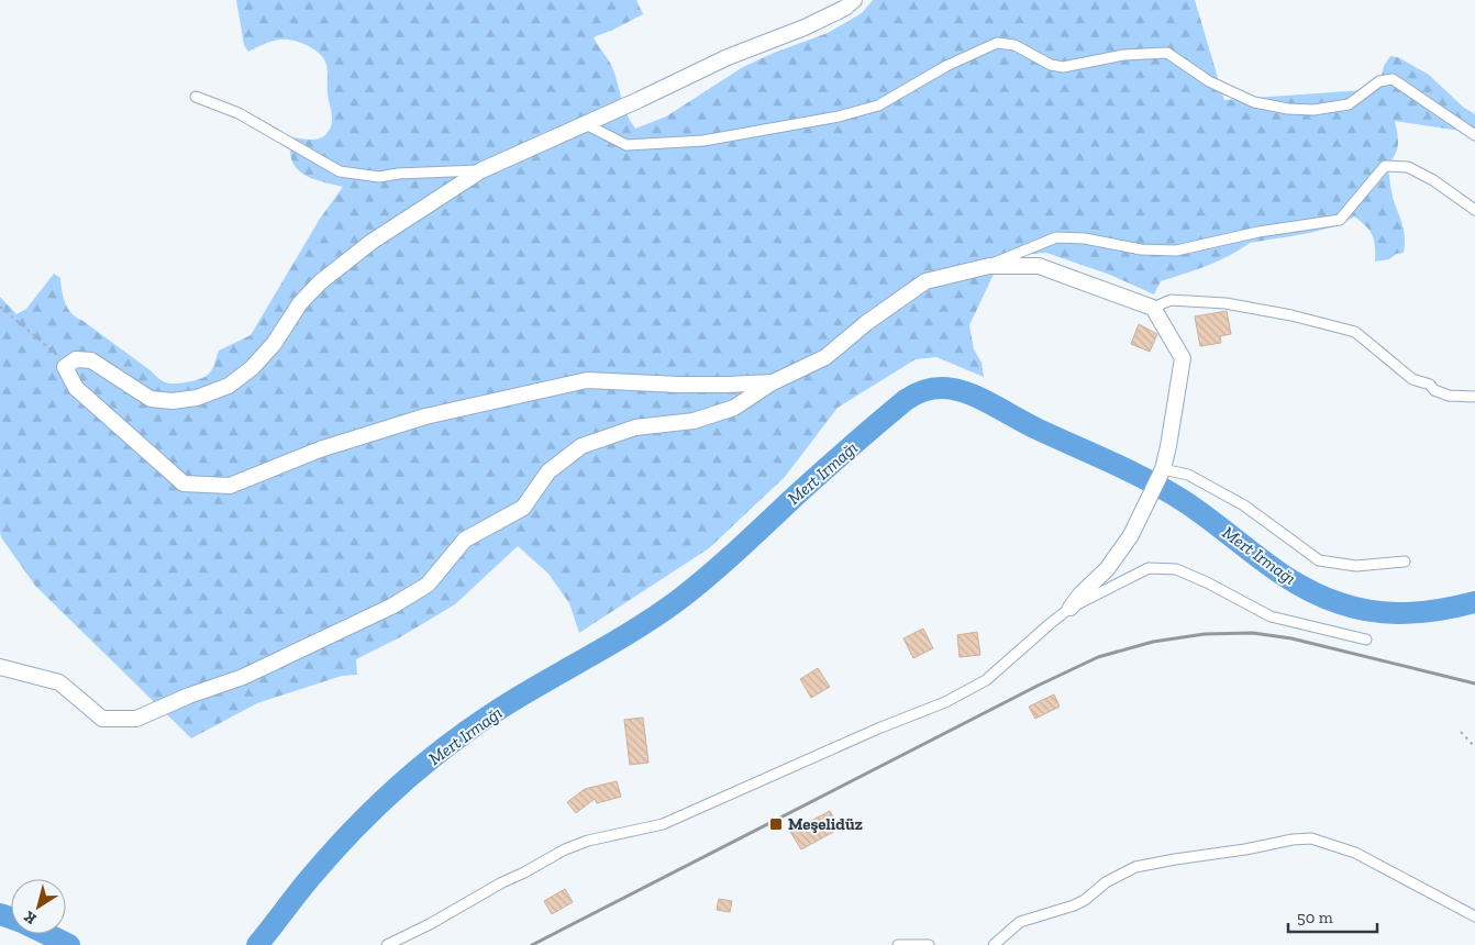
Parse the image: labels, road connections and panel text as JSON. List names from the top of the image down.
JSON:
{
  "water": ["Mert Irmağı"],
  "places": {
    "transit": ["Meşelidüz"]
  },
  "scale_bar": "50 m",
  "north": "bottom left"
}
